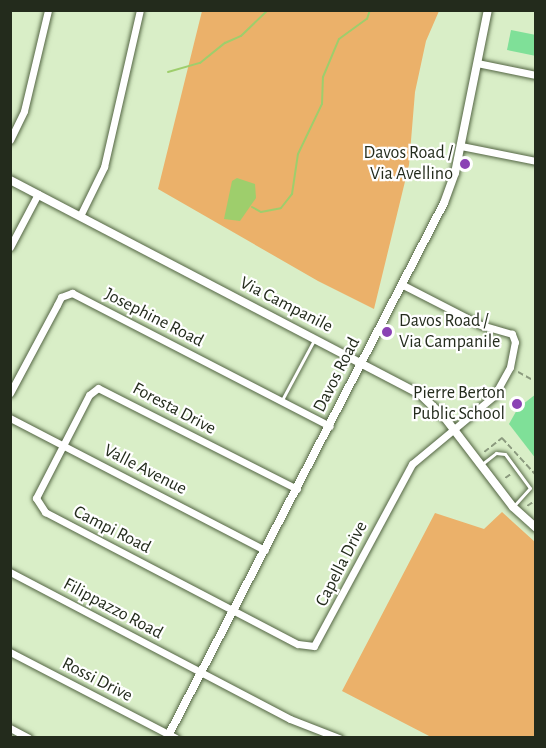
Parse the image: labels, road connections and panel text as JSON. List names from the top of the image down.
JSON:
{
  "streets": {
    "street": [
      "Via Campanile",
      "Josephine Road",
      "Davos Road",
      "Foresta Drive",
      "Valle Avenue",
      "Campi Road",
      "Capella Drive",
      "Filippazzo Road",
      "Rossi Drive"
    ]
  },
  "crossings": [
    ["Via Campanile", "Davos Road"],
    ["Via Campanile", "Capella Drive"],
    ["Josephine Road", "Davos Road"],
    ["Davos Road", "Foresta Drive"],
    ["Davos Road", "Valle Avenue"],
    ["Davos Road", "Campi Road"],
    ["Davos Road", "Capella Drive"],
    ["Davos Road", "Filippazzo Road"],
    ["Davos Road", "Rossi Drive"],
    ["Foresta Drive", "Valle Avenue"],
    ["Foresta Drive", "Campi Road"],
    ["Valle Avenue", "Campi Road"],
    ["Campi Road", "Capella Drive"]
  ],
  "places": ["Davos Road / Via Avellino", "Davos Road / Via Campanile", "Pierre Berton Public School"]
}
